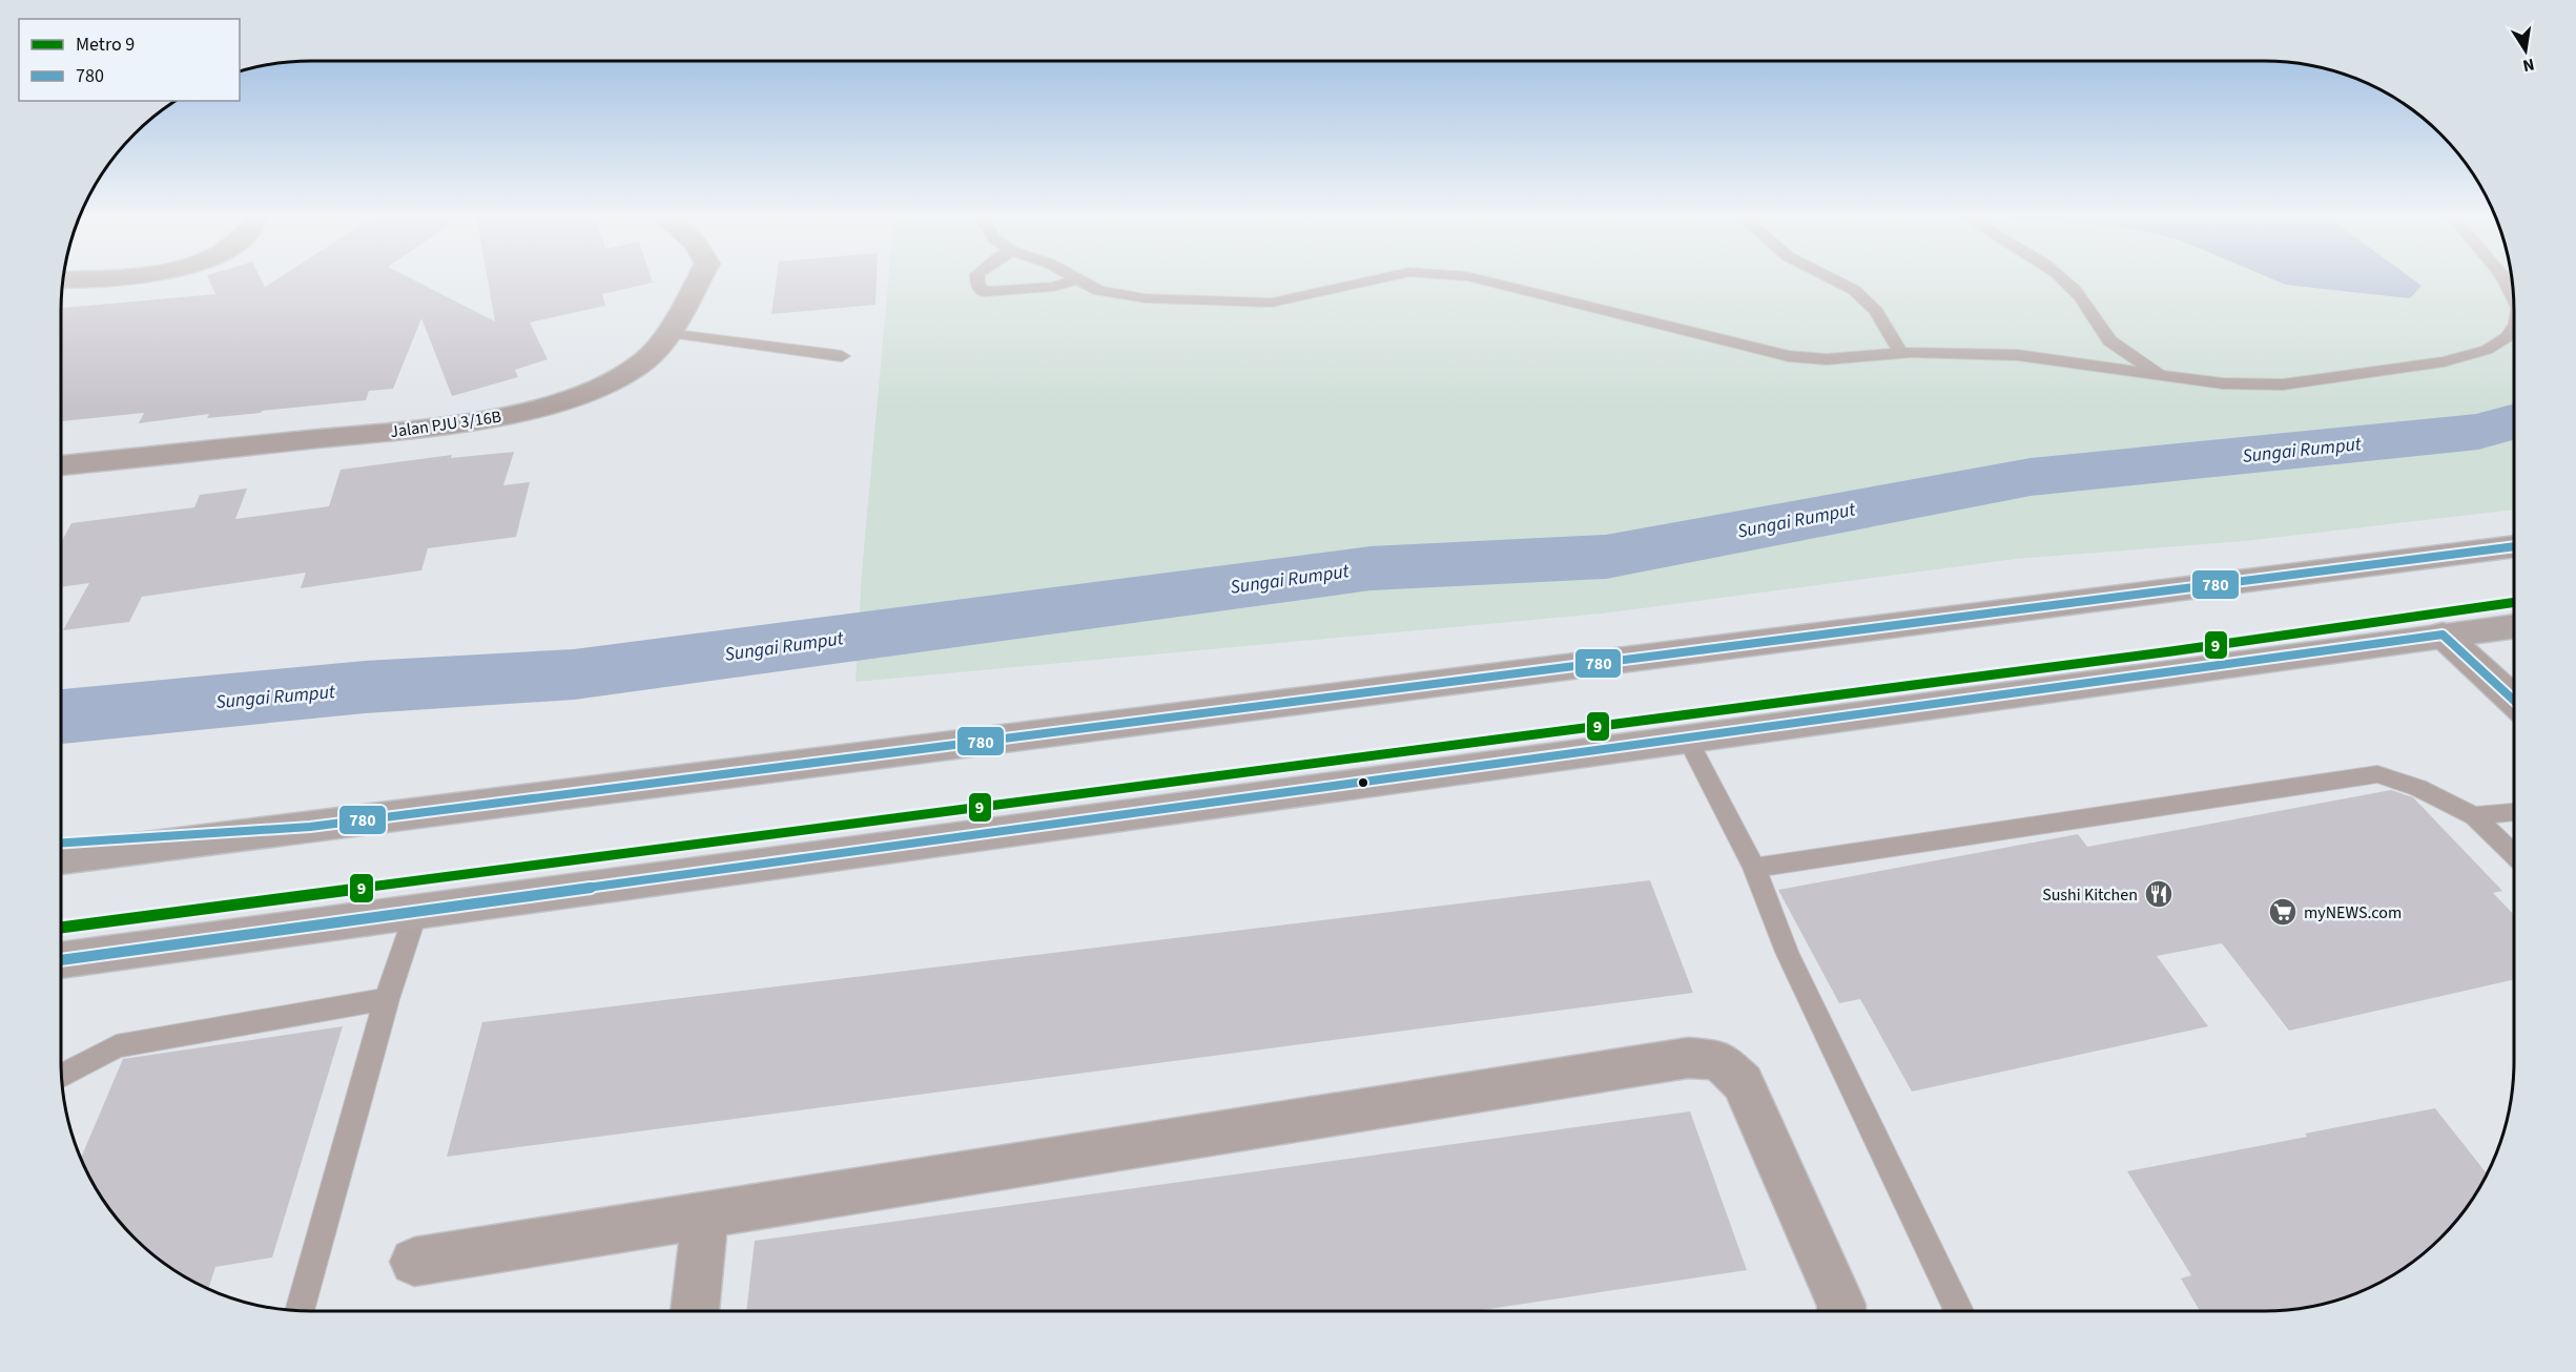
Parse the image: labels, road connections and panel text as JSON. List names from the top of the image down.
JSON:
{
  "streets": {
    "street": ["Jalan PJU 3/16B"]
  },
  "water": ["Sungai Rumput"],
  "places": {
    "restaurant": ["Sushi Kitchen"],
    "supermarket": ["myNEWS.com"]
  },
  "lines": ["transit line 780", "metro line 9"],
  "legend": ["Metro 9", "780"],
  "north": "bottom"
}
